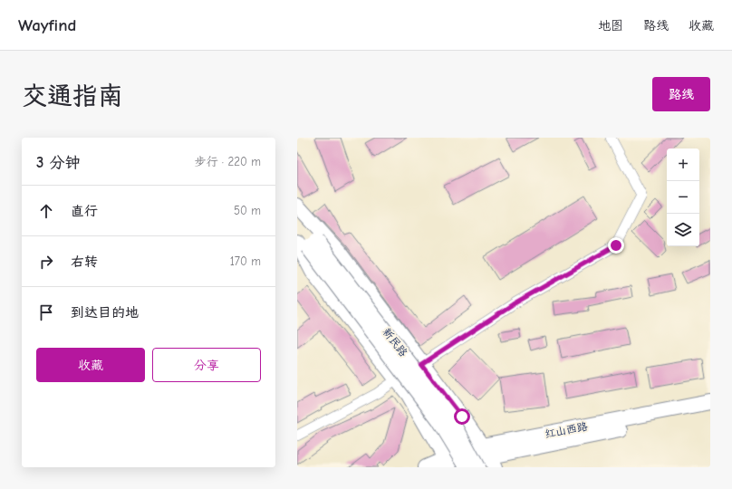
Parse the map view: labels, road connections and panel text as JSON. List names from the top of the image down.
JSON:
{
  "streets": {
    "main road": ["新民路", "红山西路"]
  },
  "page": {
    "header": "Wayfind",
    "nav": ["地图", "路线", "收藏"],
    "buttons": [
      "路线",
      ["收藏", "分享"]
    ],
    "title": "交通指南",
    "heading": ["3 分钟", "步行 · 220 m"],
    "map_buttons": ["+", "−"],
    "list": [
      ["直行", "50 m"],
      ["右转", "170 m"],
      "到达目的地"
    ]
  }
}
